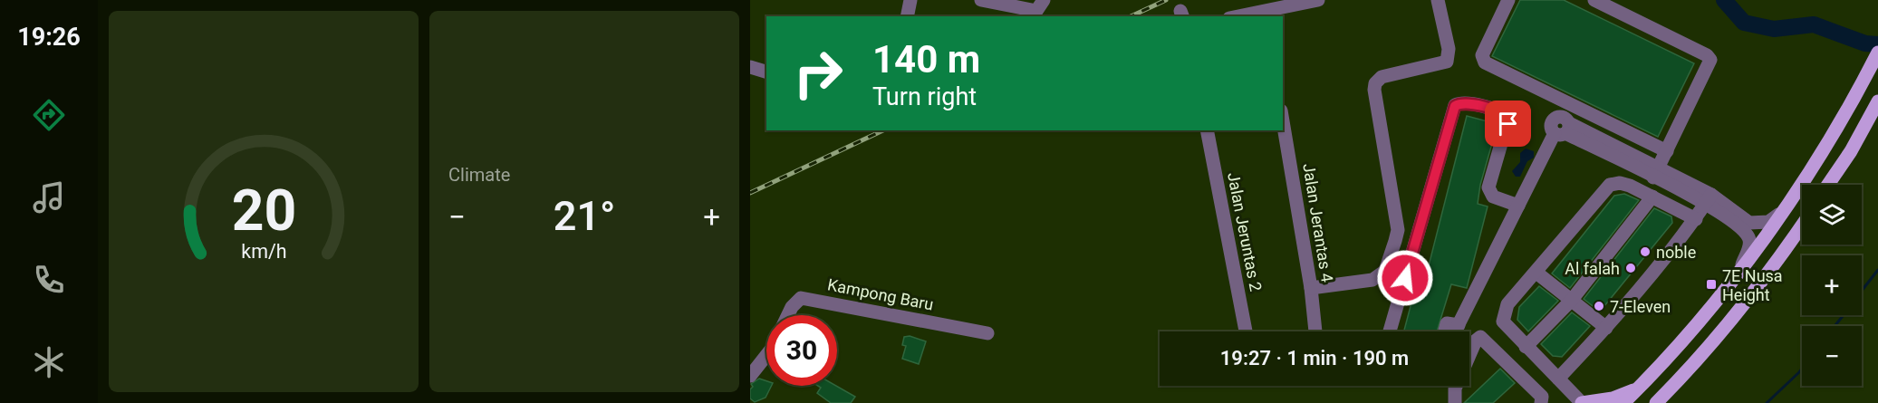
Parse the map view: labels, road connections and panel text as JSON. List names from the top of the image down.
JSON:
{
  "streets": {
    "street": ["Jalan Jerantas 4", "Jalan Jeruntas 2", "Kampong Baru"]
  },
  "places": {
    "other": ["noble", "Al falah", "7-Eleven"],
    "transit": ["7E Nusa Height"]
  },
  "page": {
    "tabs": "19:26",
    "tile": "Climate",
    "turn": ["140 m", "Turn right"],
    "map_buttons": ["+", "−"],
    "heat": ["−", "21°", "+"],
    "limit": "30",
    "trip": "19:27 · 1 min · 190 m",
    "gauge": ["20", "km/h"]
  }
}
